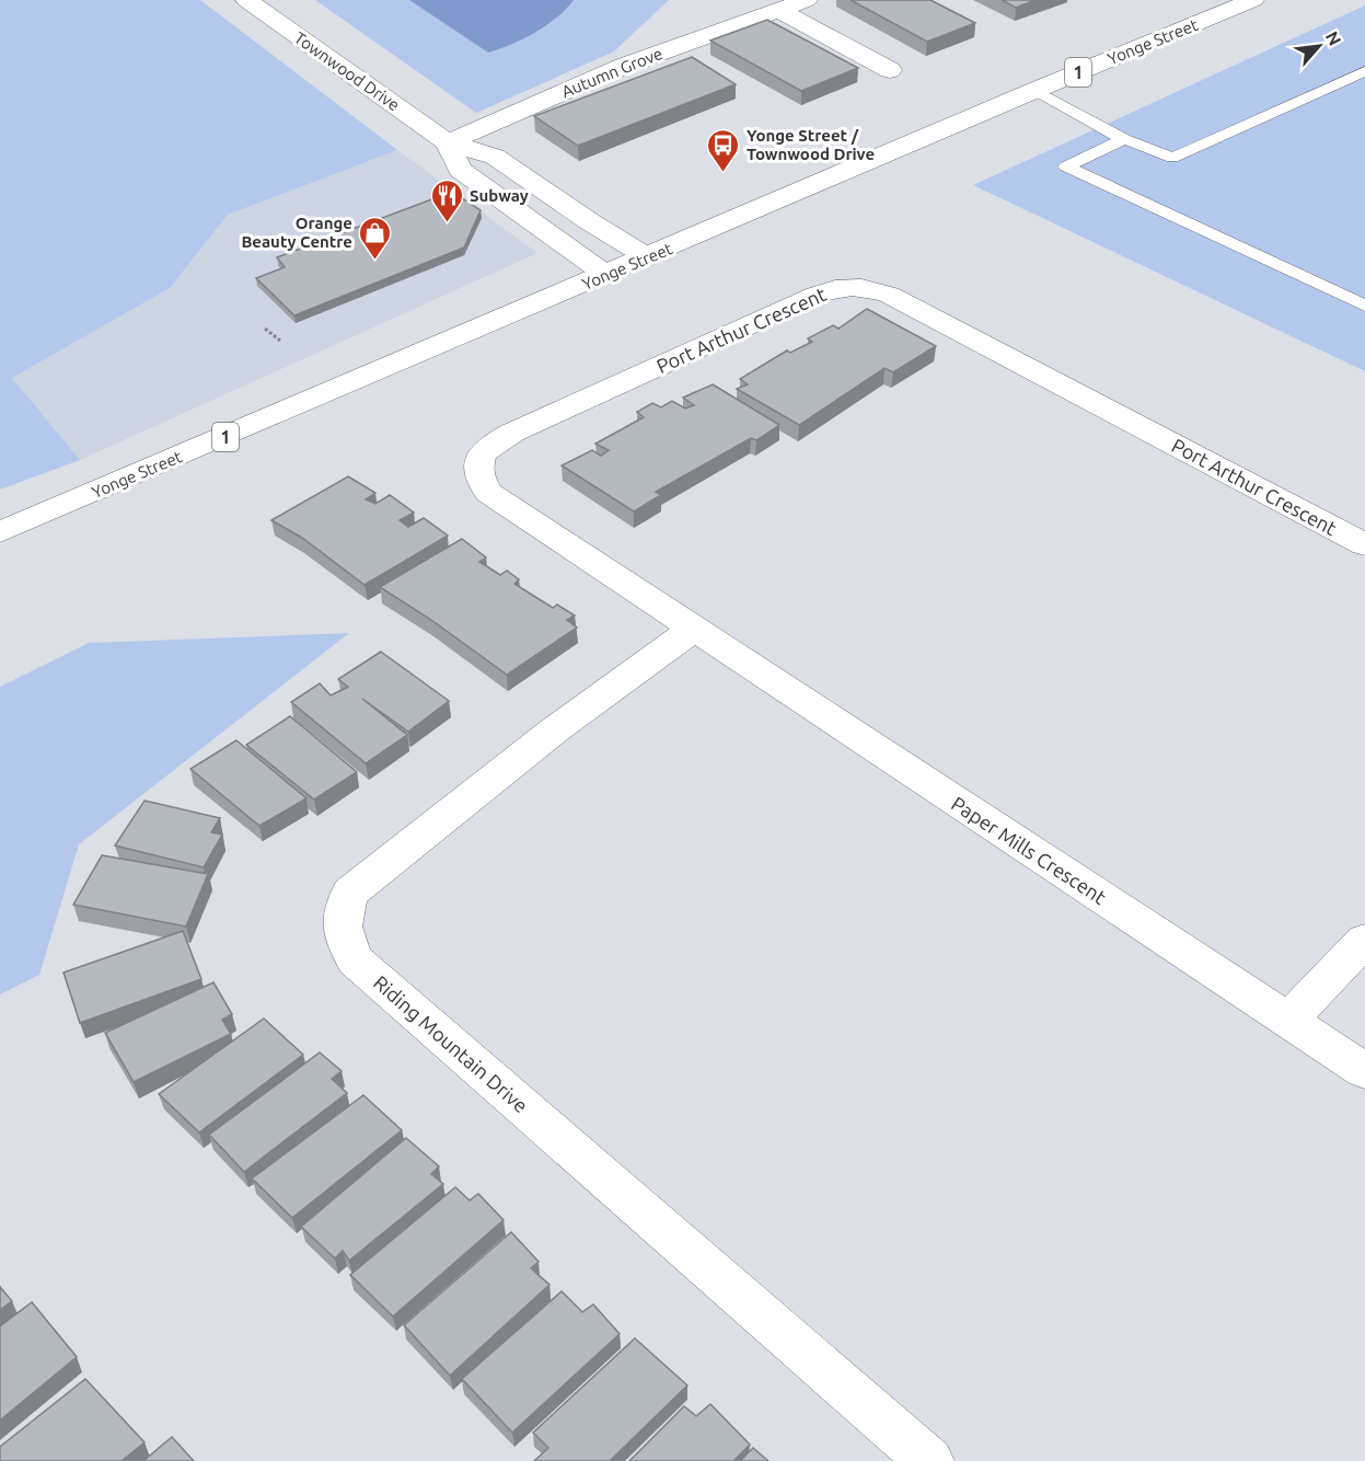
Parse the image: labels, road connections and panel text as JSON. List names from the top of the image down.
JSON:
{
  "streets": {
    "street": [
      "Yonge Street",
      "Townwood Drive",
      "Autumn Grove",
      "1",
      "Port Arthur Crescent",
      "Paper Mills Crescent",
      "Riding Mountain Drive"
    ]
  },
  "crossings": [
    ["Yonge Street", "Townwood Drive"],
    ["Townwood Drive", "Autumn Grove"],
    ["Port Arthur Crescent", "Paper Mills Crescent"],
    ["Port Arthur Crescent", "Riding Mountain Drive"],
    ["Paper Mills Crescent", "Riding Mountain Drive"]
  ],
  "places": {
    "bus stop": ["Yonge Street / Townwood Drive"],
    "restaurant": ["Subway"],
    "shop": ["Orange Beauty Centre"]
  },
  "north": "top right"
}
